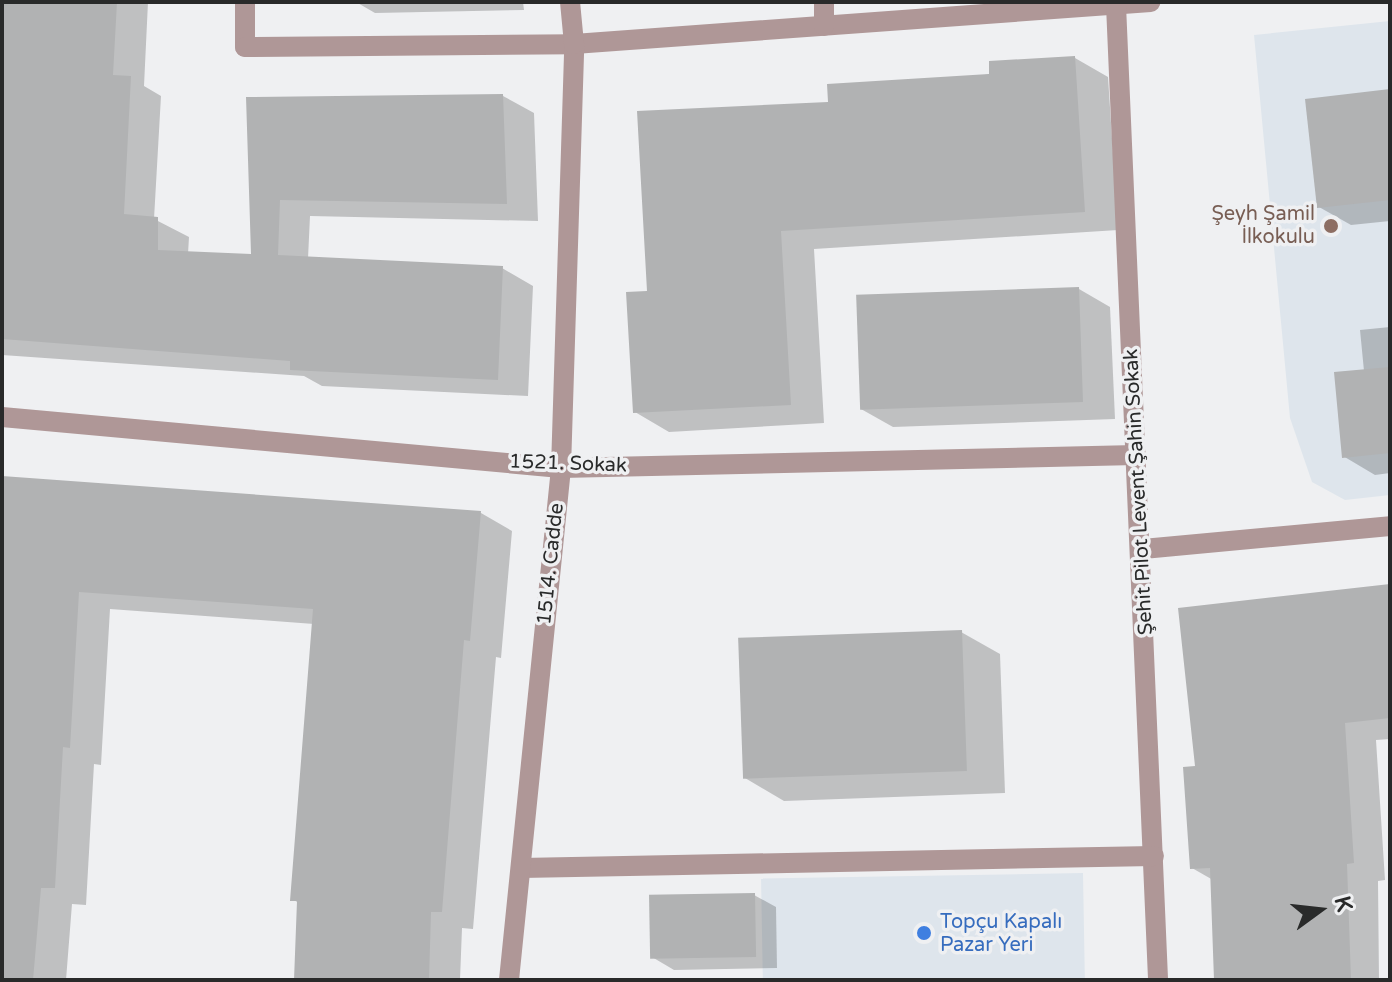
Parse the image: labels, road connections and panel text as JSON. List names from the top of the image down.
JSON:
{
  "streets": {
    "street": ["1521. Sokak", "Şehit Pilot Levent Şahin Sokak", "1514. Cadde"]
  },
  "crossings": [
    ["1521. Sokak", "Şehit Pilot Levent Şahin Sokak"],
    ["1521. Sokak", "1514. Cadde"]
  ],
  "places": ["Şeyh Şamil İlkokulu", "Topçu Kapalı Pazar Yeri"],
  "north": "right"
}
